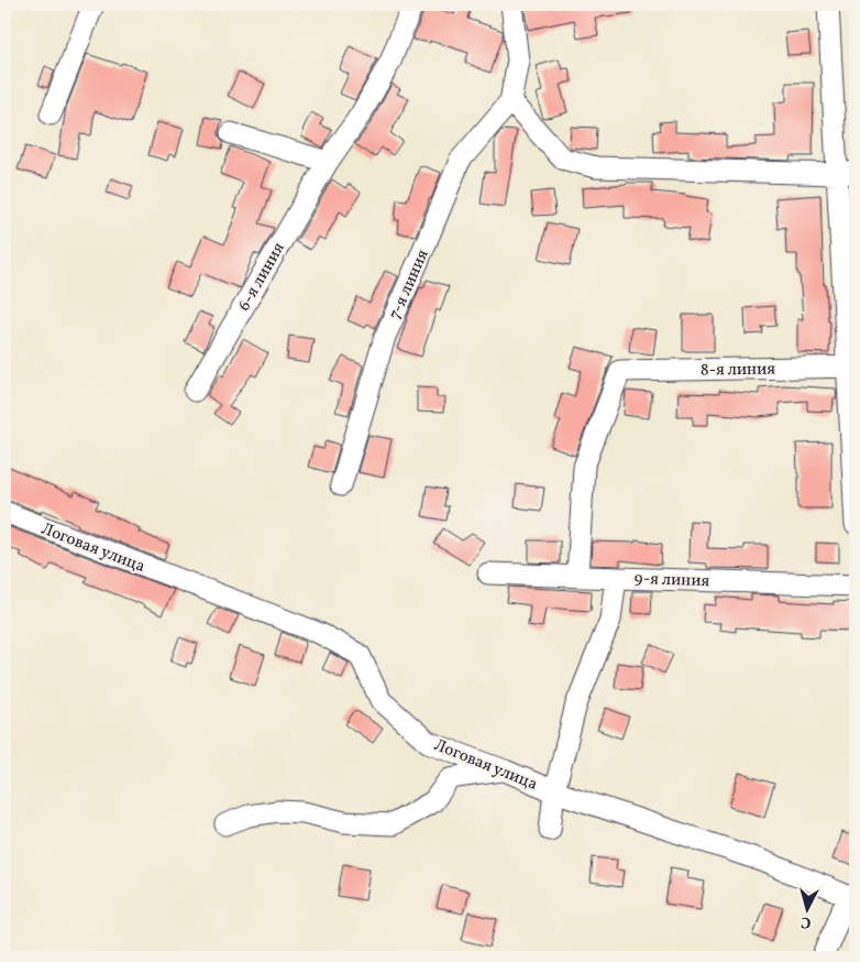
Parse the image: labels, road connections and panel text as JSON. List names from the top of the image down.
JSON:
{
  "streets": {
    "street": [
      "6-я линия",
      "7-я линия",
      "8-я линия",
      "Логовая улица",
      "9-я линия"
    ]
  },
  "crossings": [
    ["8-я линия", "9-я линия"]
  ],
  "north": "bottom"
}
